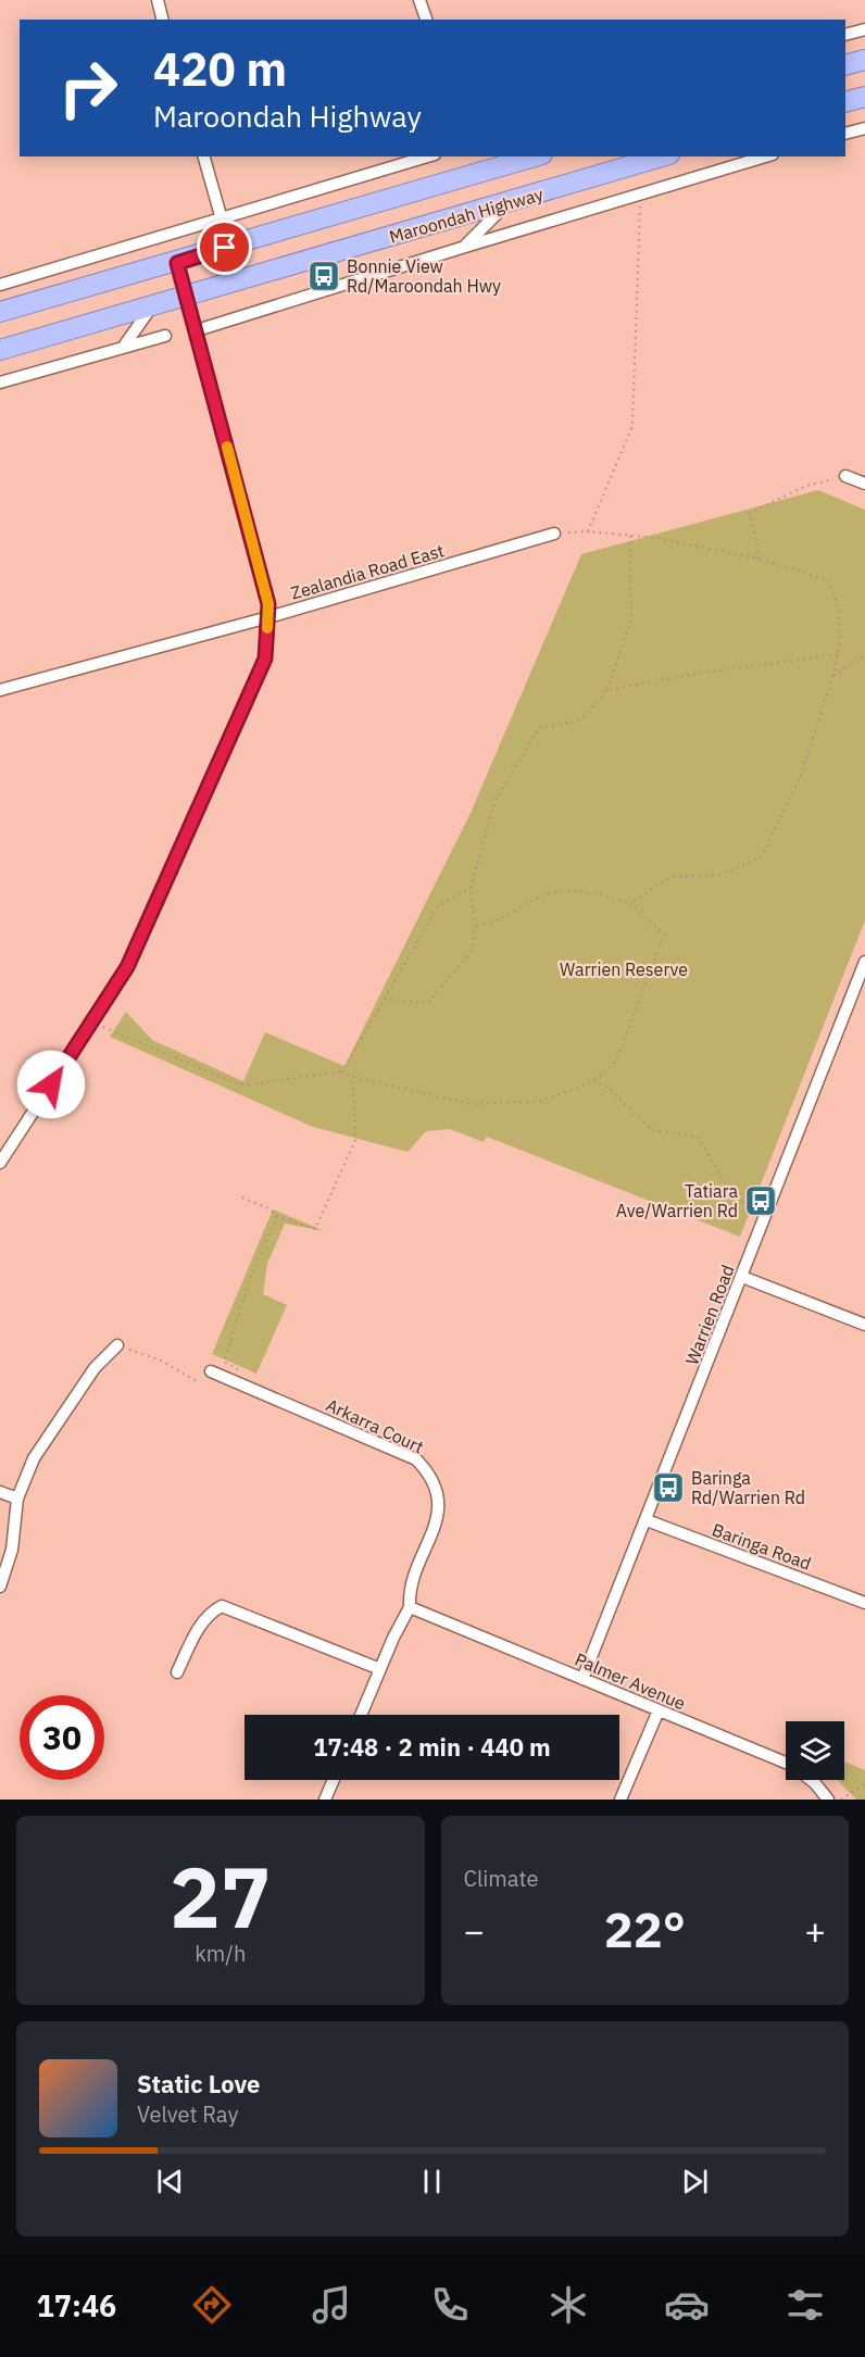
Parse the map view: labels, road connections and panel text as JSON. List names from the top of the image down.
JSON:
{
  "streets": {
    "highway": ["Maroondah Highway"],
    "street": [
      "Zealandia Road East",
      "Warrien Road",
      "Arkarra Court",
      "Baringa Road",
      "Palmer Avenue"
    ]
  },
  "crossings": [
    ["Warrien Road", "Baringa Road"],
    ["Warrien Road", "Palmer Avenue"],
    ["Arkarra Court", "Palmer Avenue"]
  ],
  "parks": ["Warrien Reserve"],
  "places": {
    "bus stop": ["Bonnie View Rd/Maroondah Hwy", "Tatiara Ave/Warrien Rd", "Baringa Rd/Warrien Rd"]
  },
  "page": {
    "turn": ["420 m", "Maroondah Highway"],
    "limit": "30",
    "trip": "17:48 · 2 min · 440 m",
    "tile": [
      ["27", "km/h"],
      "Climate"
    ],
    "heat": ["−", "22°", "+"],
    "song": ["Static Love", "Velvet Ray"],
    "tabs": "17:46"
  }
}
